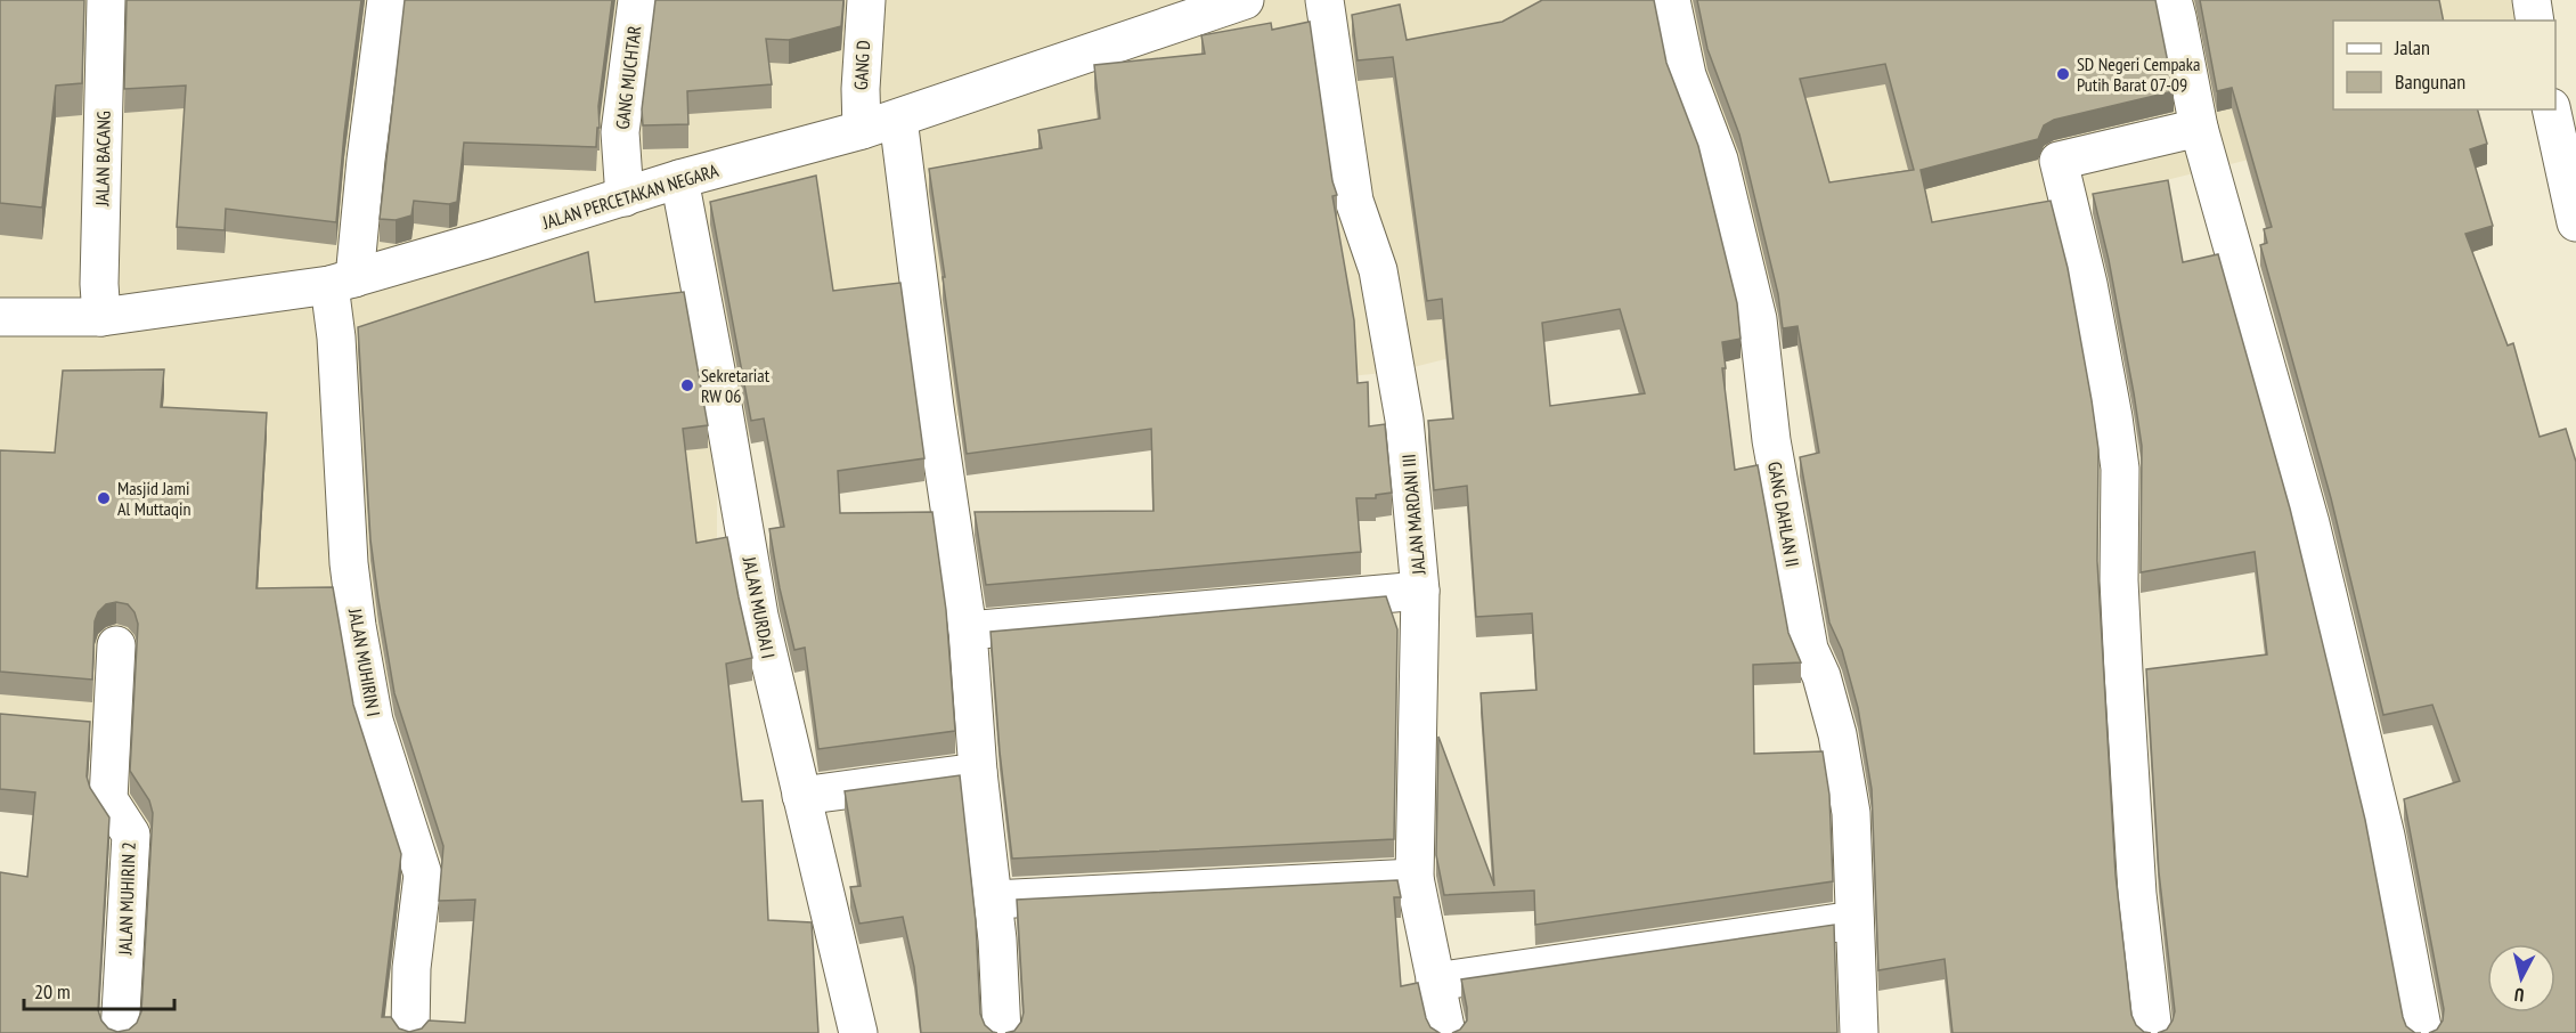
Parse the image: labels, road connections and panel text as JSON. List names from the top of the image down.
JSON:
{
  "streets": {
    "street": [
      "GANG D",
      "GANG MUCHTAR",
      "JALAN BACANG",
      "JALAN PERCETAKAN NEGARA",
      "JALAN MARDANI III",
      "GANG DAHLAN II",
      "JALAN MURDAI I",
      "JALAN MUHIRIN I",
      "JALAN MUHIRIN 2"
    ]
  },
  "crossings": [
    ["GANG D", "JALAN PERCETAKAN NEGARA"],
    ["GANG MUCHTAR", "JALAN PERCETAKAN NEGARA"],
    ["JALAN BACANG", "JALAN PERCETAKAN NEGARA"],
    ["JALAN PERCETAKAN NEGARA", "JALAN MURDAI I"],
    ["JALAN PERCETAKAN NEGARA", "JALAN MUHIRIN I"]
  ],
  "places": ["SD Negeri Cempaka Putih Barat 07-09", "Sekretariat RW 06", "Masjid Jami Al Muttaqin"],
  "legend": ["Jalan", "Bangunan"],
  "scale_bar": "20 m",
  "north": "bottom"
}
